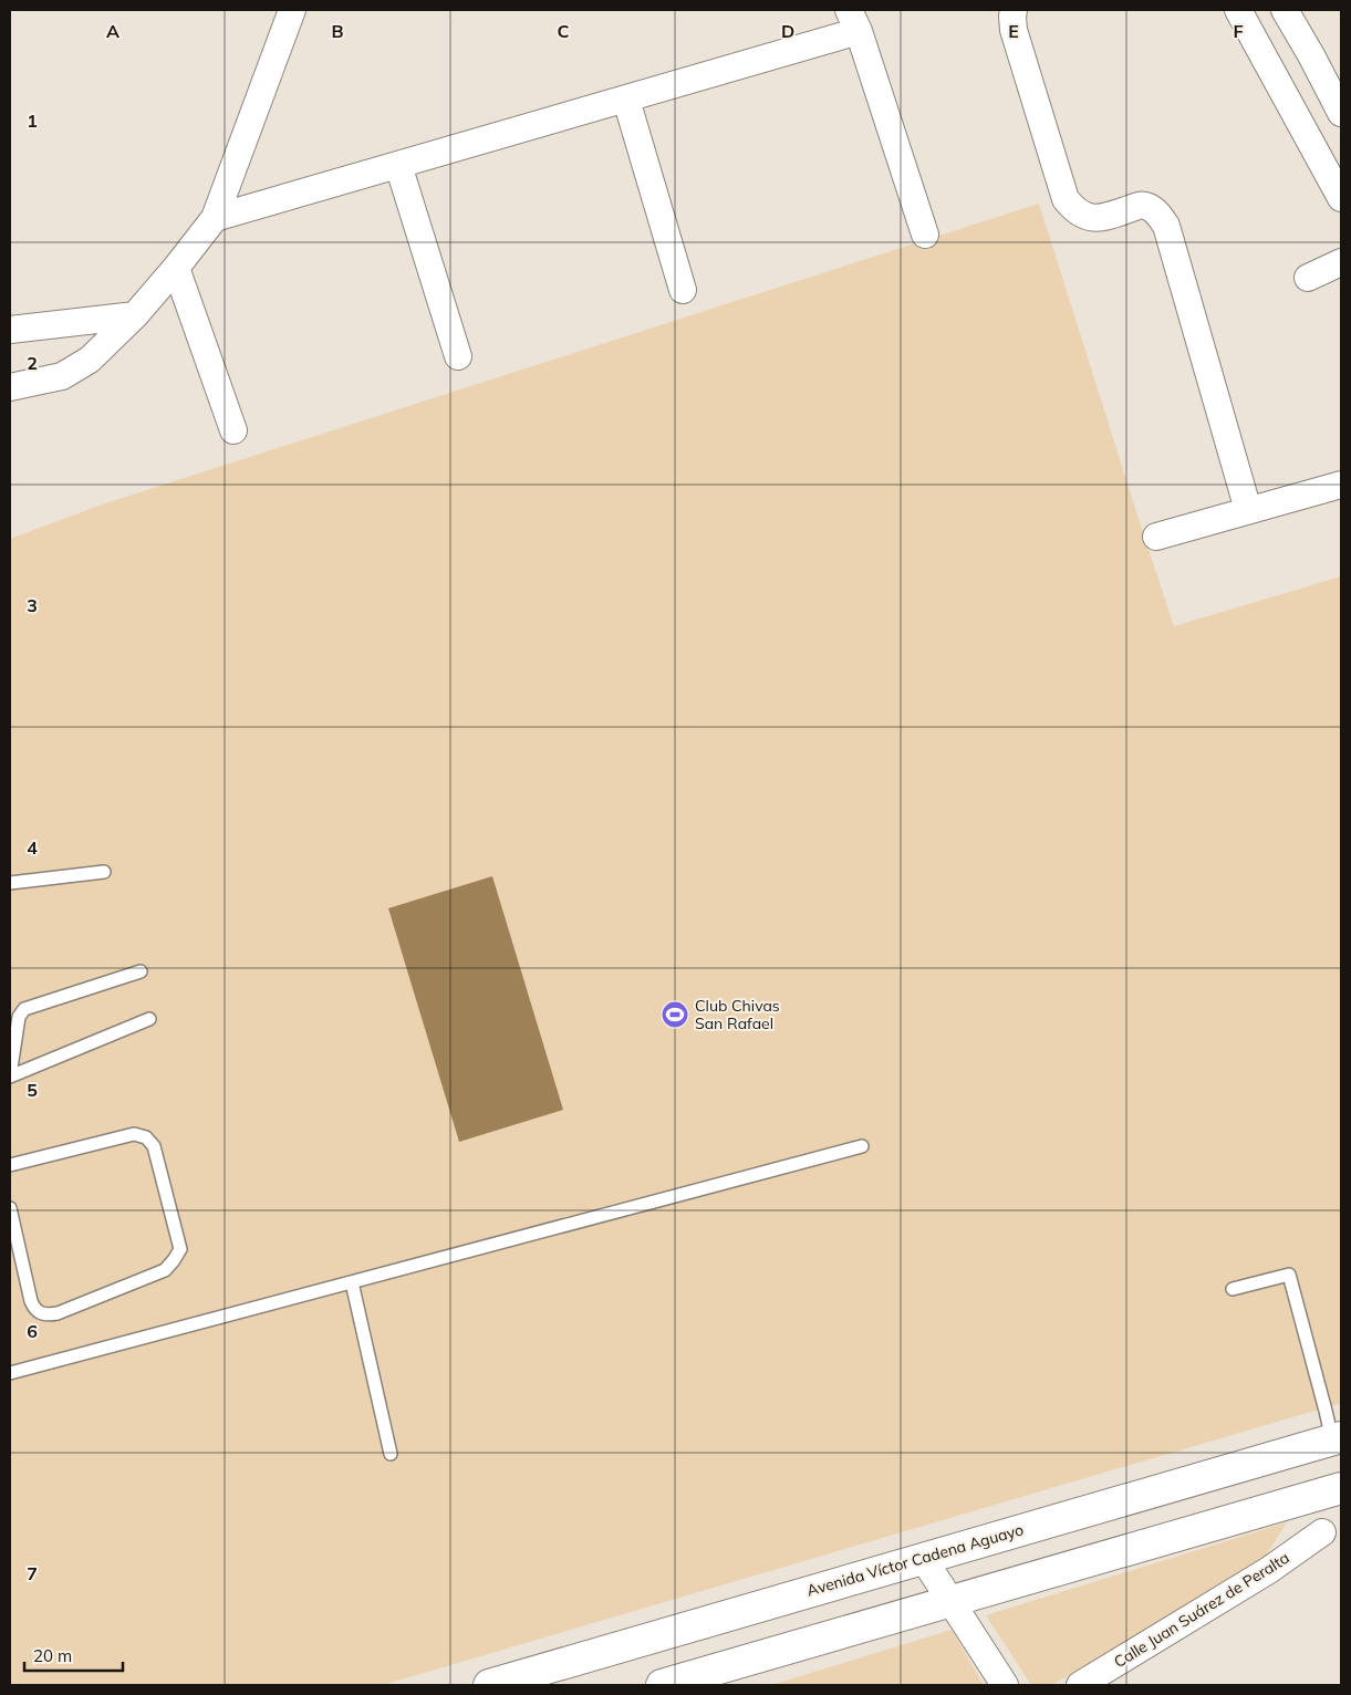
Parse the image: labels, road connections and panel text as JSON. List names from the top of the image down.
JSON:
{
  "streets": {
    "street": ["Avenida Víctor Cadena Aguayo", "Calle Juan Suárez de Peralta"]
  },
  "places": {
    "sports": ["Club Chivas San Rafael"]
  },
  "scale_bar": "20 m",
  "grid": {
    "columns": [
      "A",
      "B",
      "C",
      "D",
      "E",
      "F"
    ],
    "rows": [
      "1",
      "2",
      "3",
      "4",
      "5",
      "6",
      "7"
    ]
  }
}
